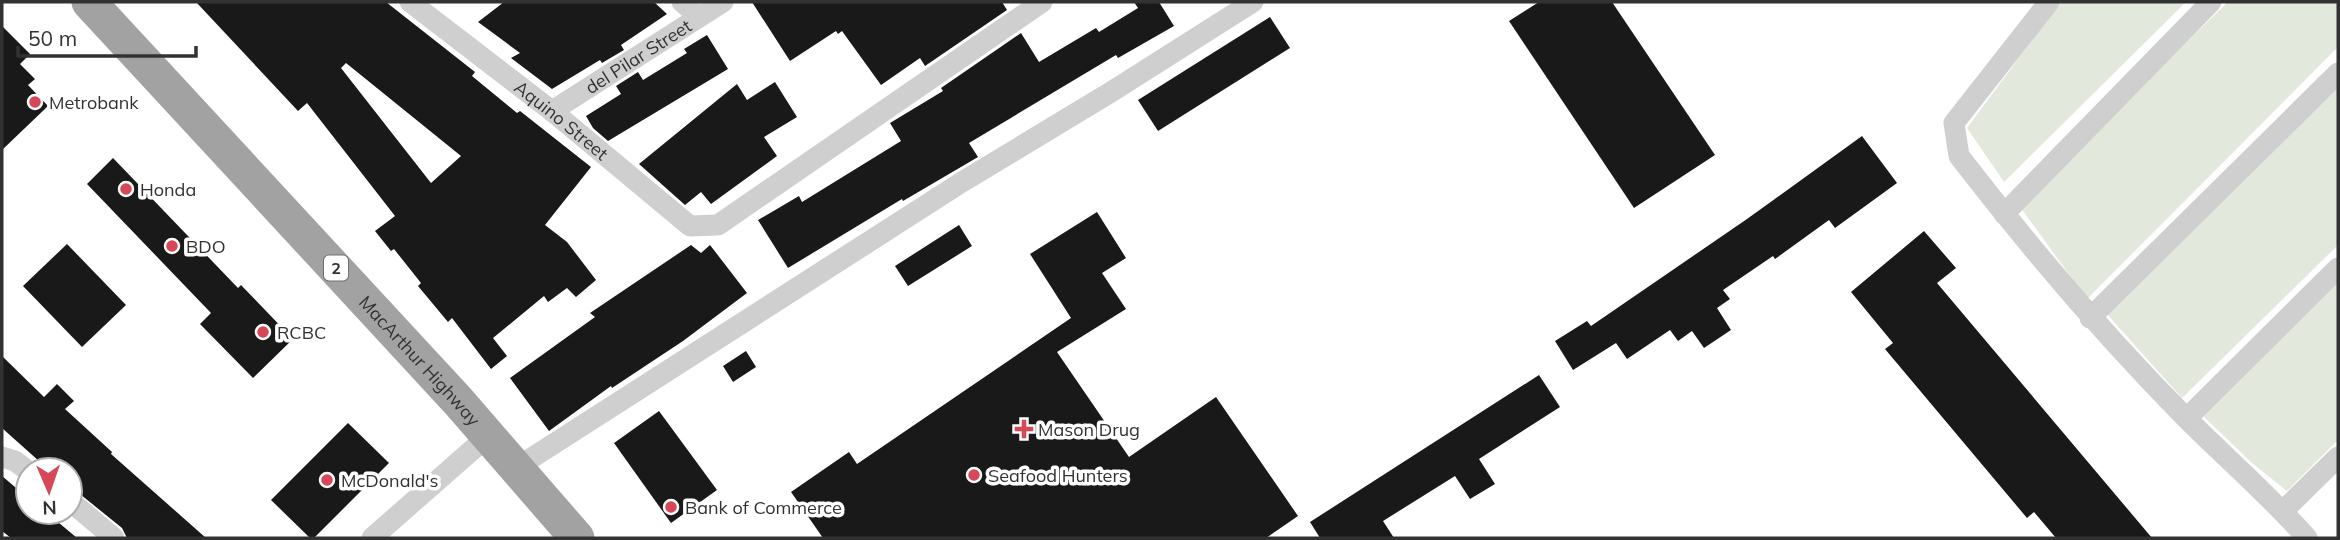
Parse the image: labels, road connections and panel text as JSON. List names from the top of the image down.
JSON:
{
  "streets": {
    "highway": ["2", "MacArthur Highway"],
    "street": ["del Pilar Street", "Aquino Street"]
  },
  "crossings": [
    ["del Pilar Street", "Aquino Street"]
  ],
  "places": {
    "other": [
      "Metrobank",
      "Honda",
      "BDO",
      "RCBC",
      "Seafood Hunters",
      "McDonald's",
      "Bank of Commerce"
    ],
    "health": ["Mason Drug"]
  },
  "scale_bar": "50 m",
  "north": "bottom"
}
